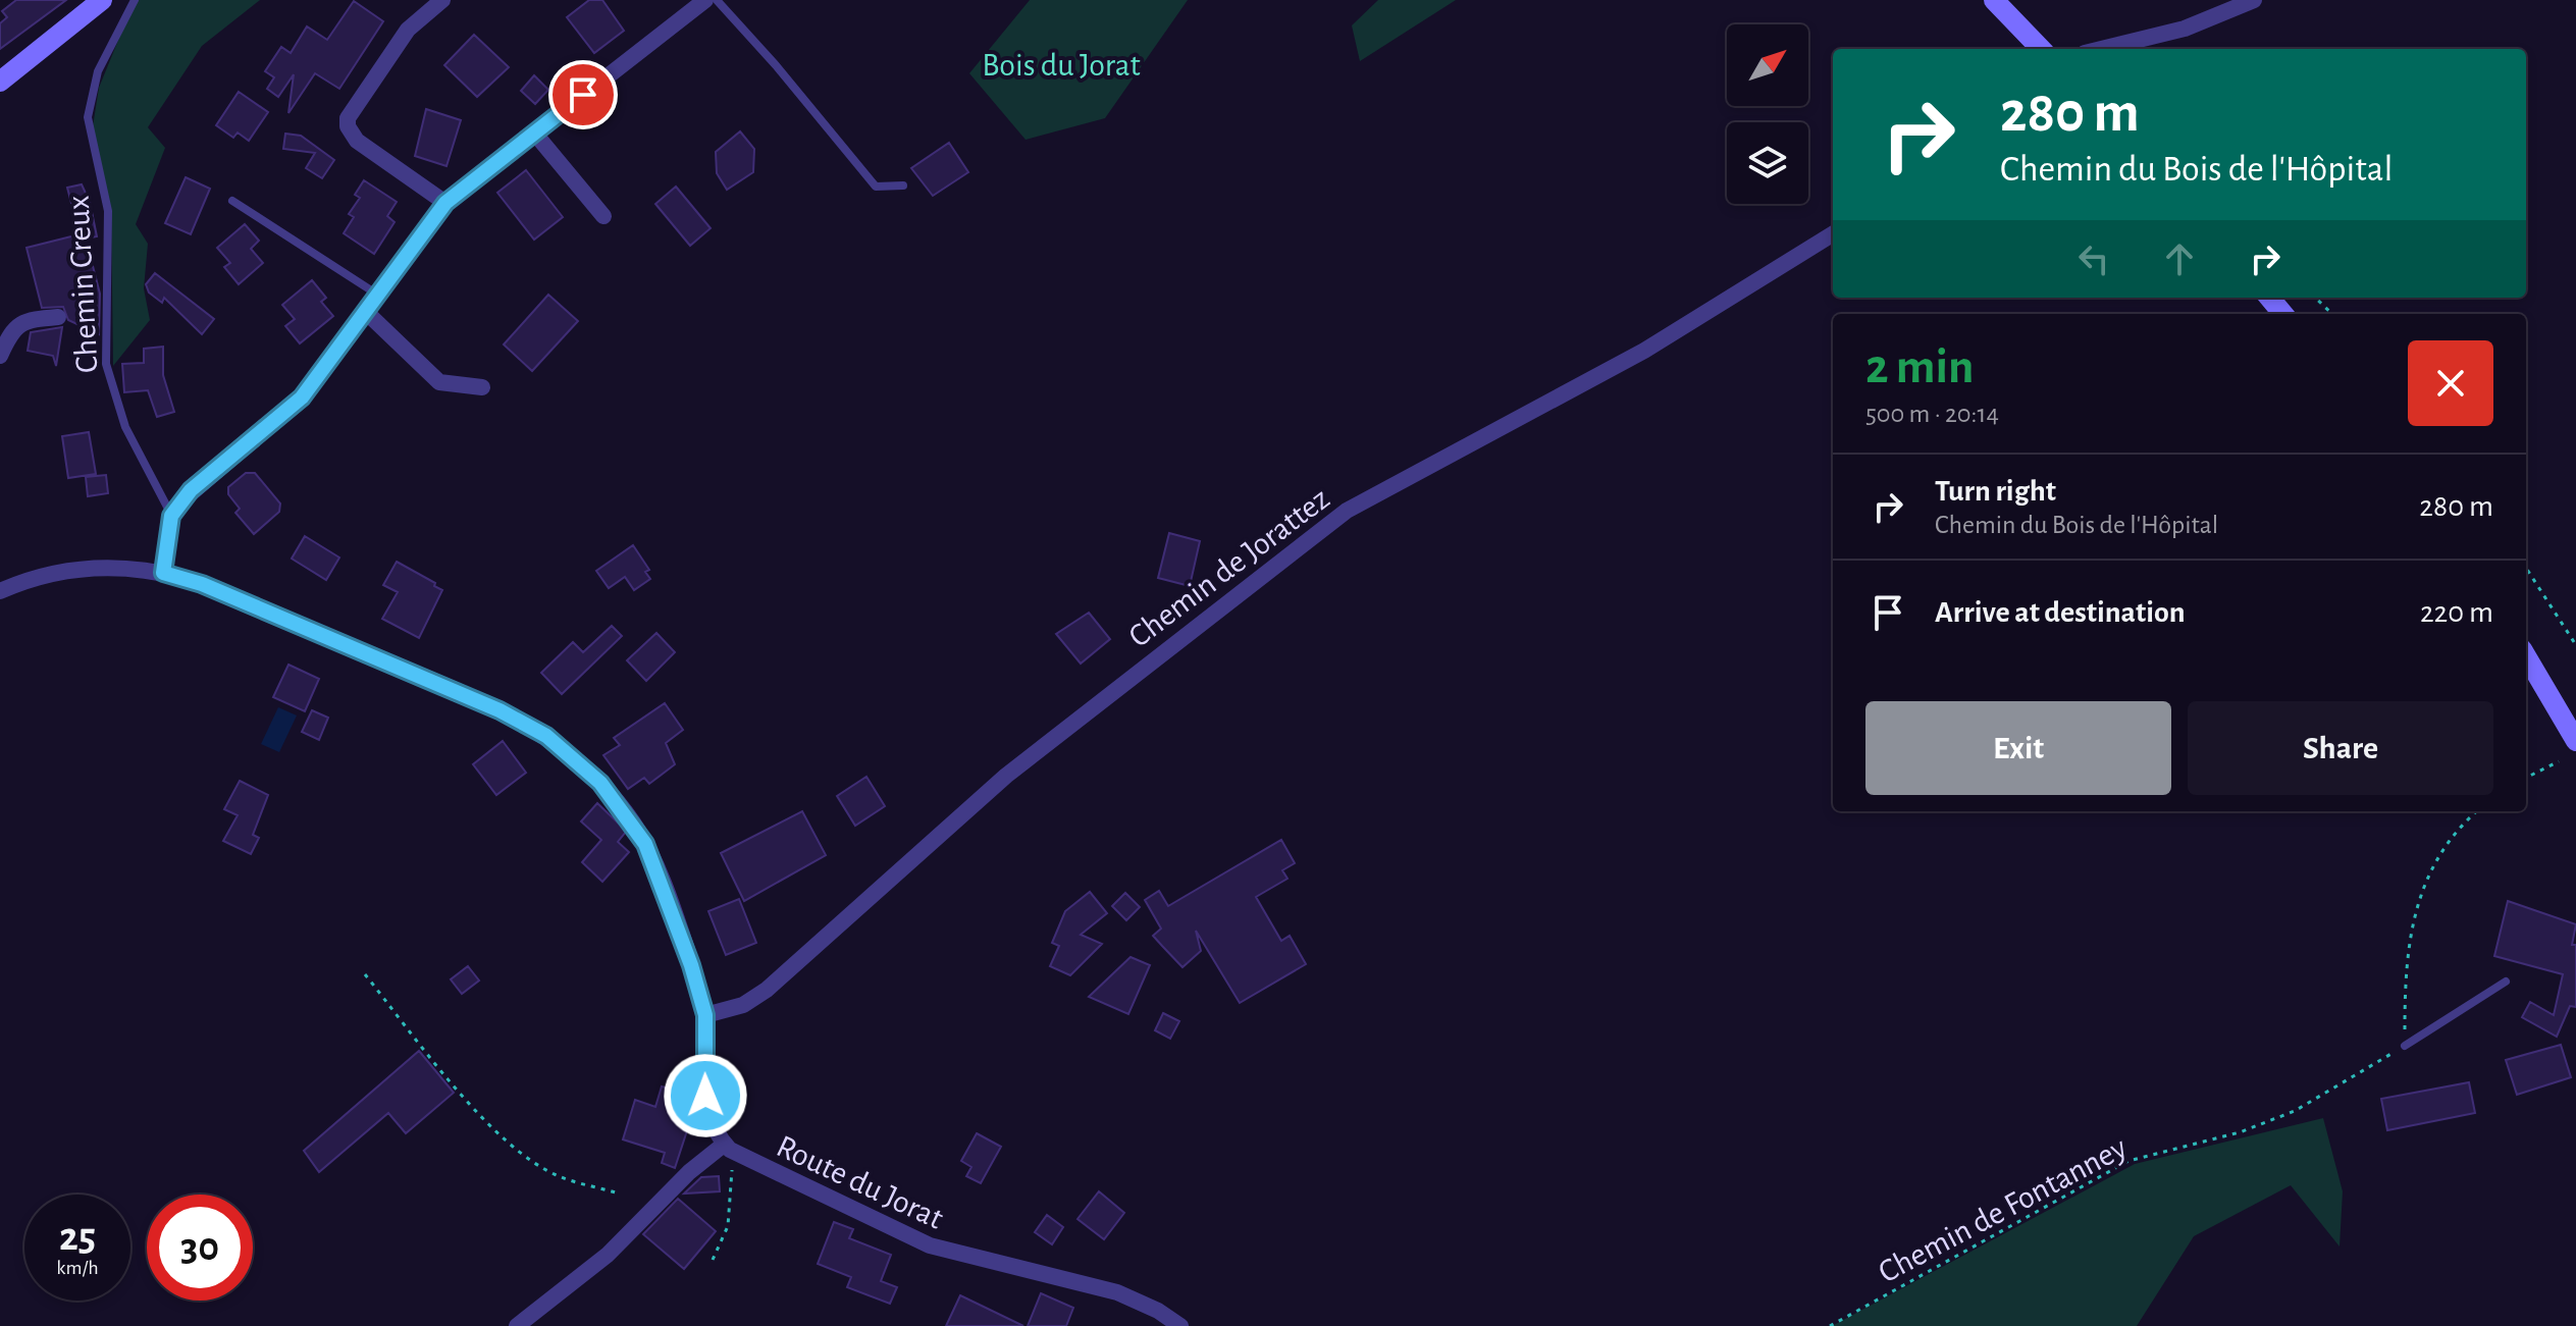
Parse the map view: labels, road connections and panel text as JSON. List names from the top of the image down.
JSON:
{
  "streets": {
    "street": ["Chemin de Jorattez", "Route du Jorat"],
    "lane": ["Chemin Creux"],
    "path": ["Chemin de Fontanney"]
  },
  "crossings": [
    ["Chemin de Jorattez", "Route du Jorat"]
  ],
  "parks": ["Bois du Jorat"],
  "north": "top right",
  "page": {
    "turn": ["280 m", "Chemin du Bois de l'Hôpital"],
    "heading": ["2 min", "500 m · 20:14"],
    "list": [
      {
        "name": "Turn right",
        "note": "Chemin du Bois de l'Hôpital",
        "value": "280 m"
      },
      {
        "name": "Arrive at destination",
        "value": "220 m"
      }
    ],
    "buttons": ["Exit", "Share"],
    "speed": "25 km/h",
    "limit": "30"
  }
}
